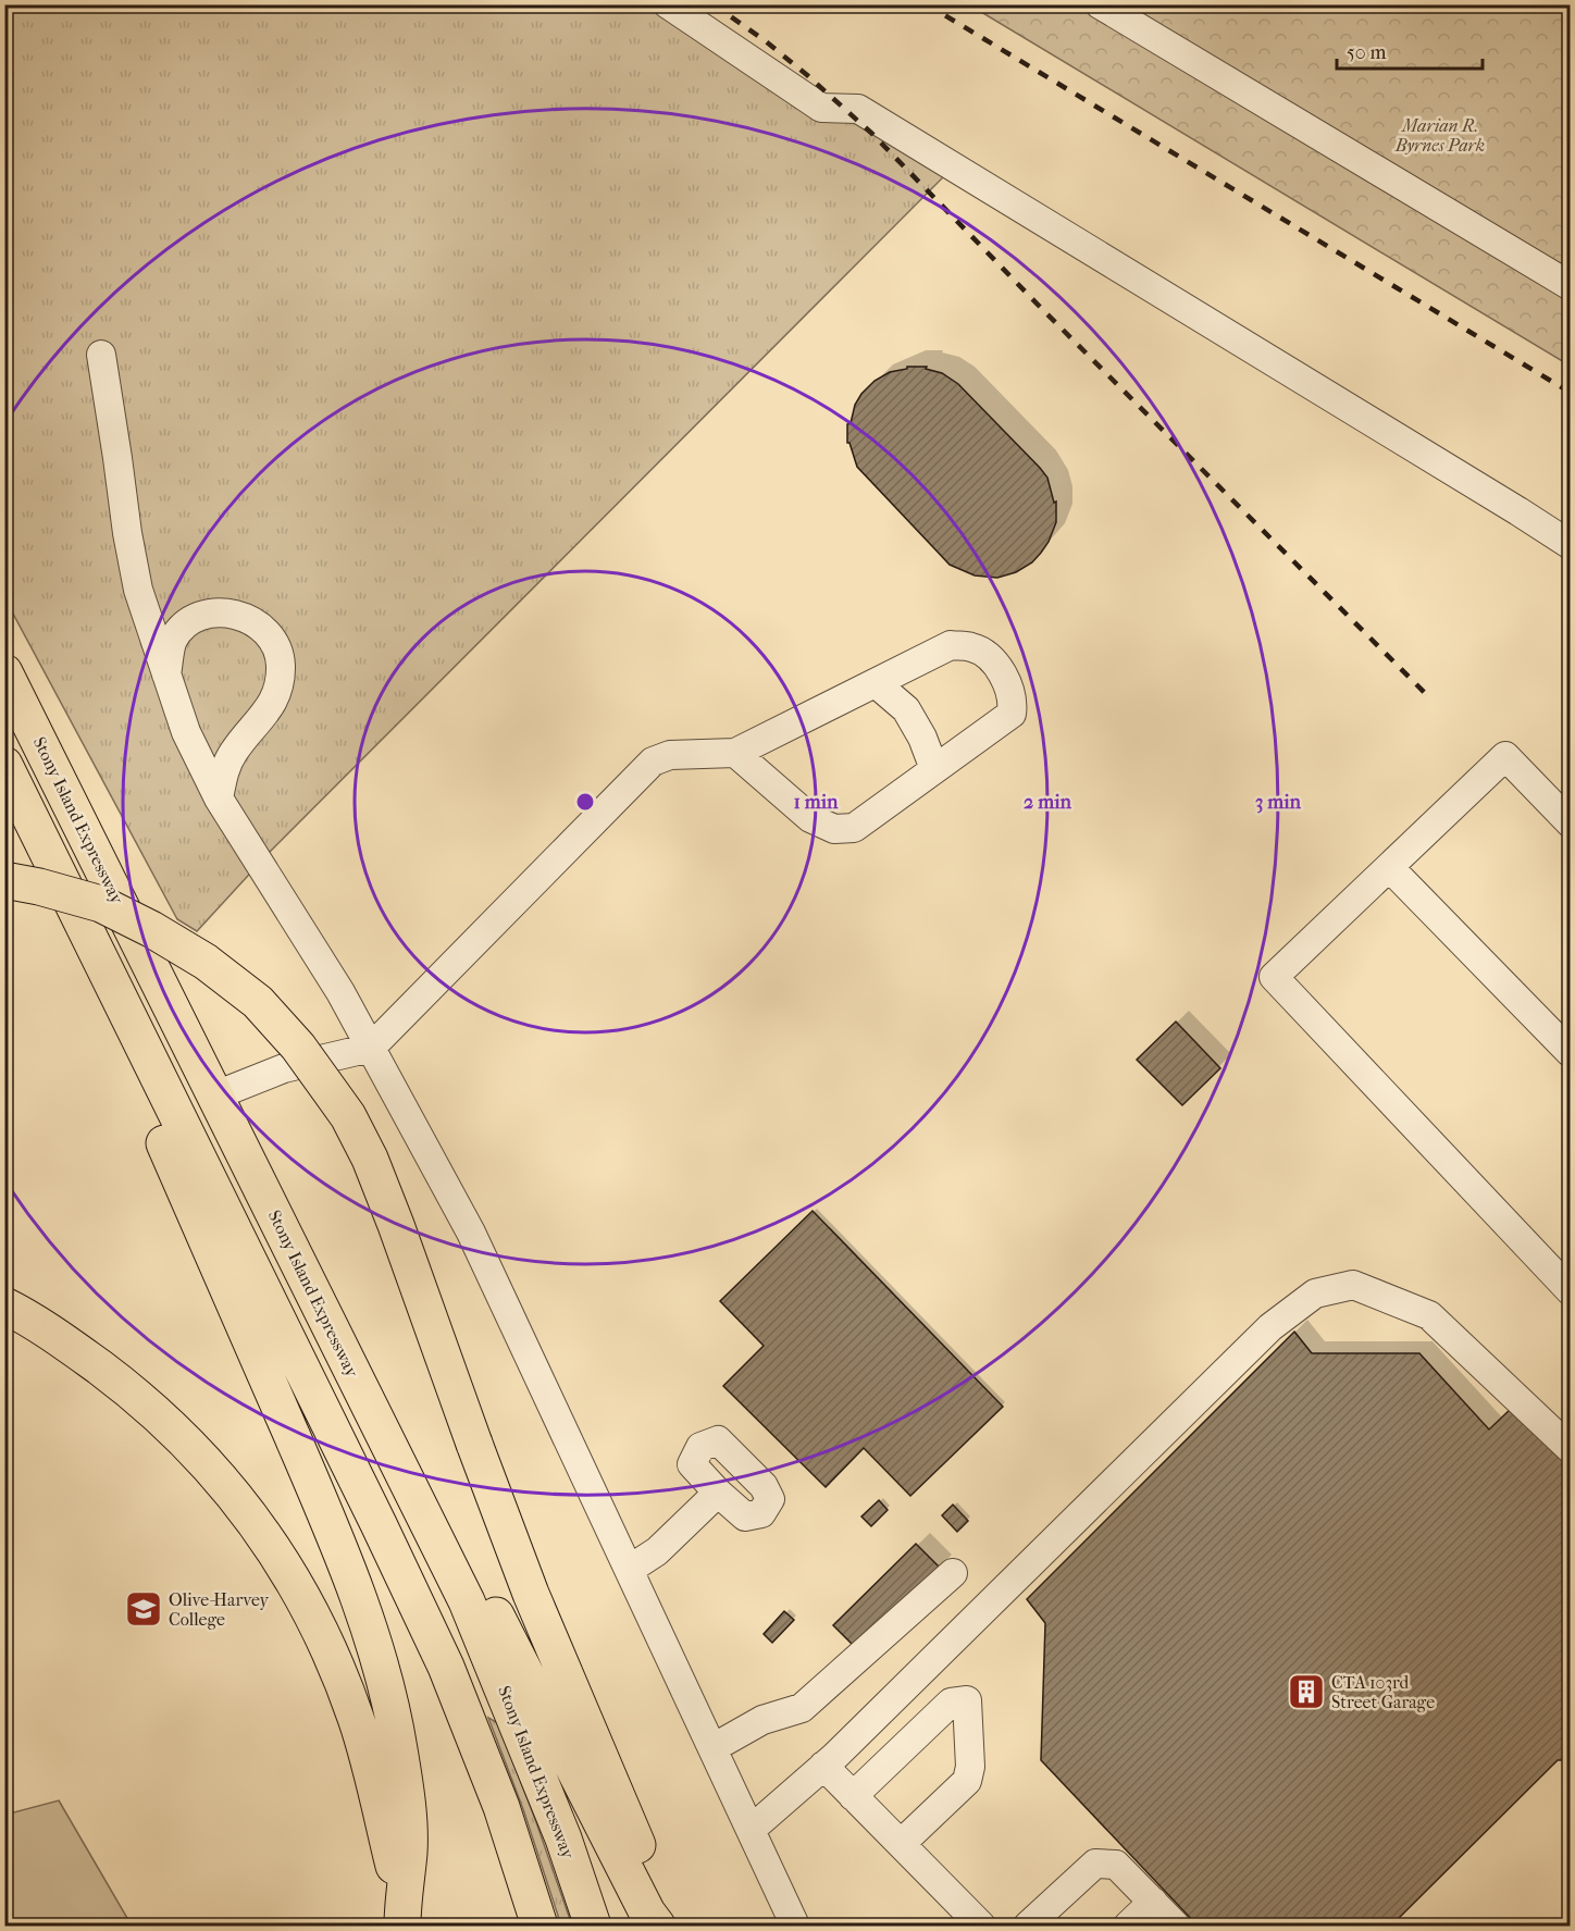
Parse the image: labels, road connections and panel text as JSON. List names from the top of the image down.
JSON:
{
  "streets": {
    "highway": ["Stony Island Expressway"]
  },
  "parks": ["Marian R. Byrnes Park"],
  "places": {
    "school or university": ["Olive-Harvey College"],
    "building": ["CTA 103rd Street Garage"]
  },
  "scale_bar": "50 m",
  "rings": ["1 min", "2 min", "3 min"]
}
